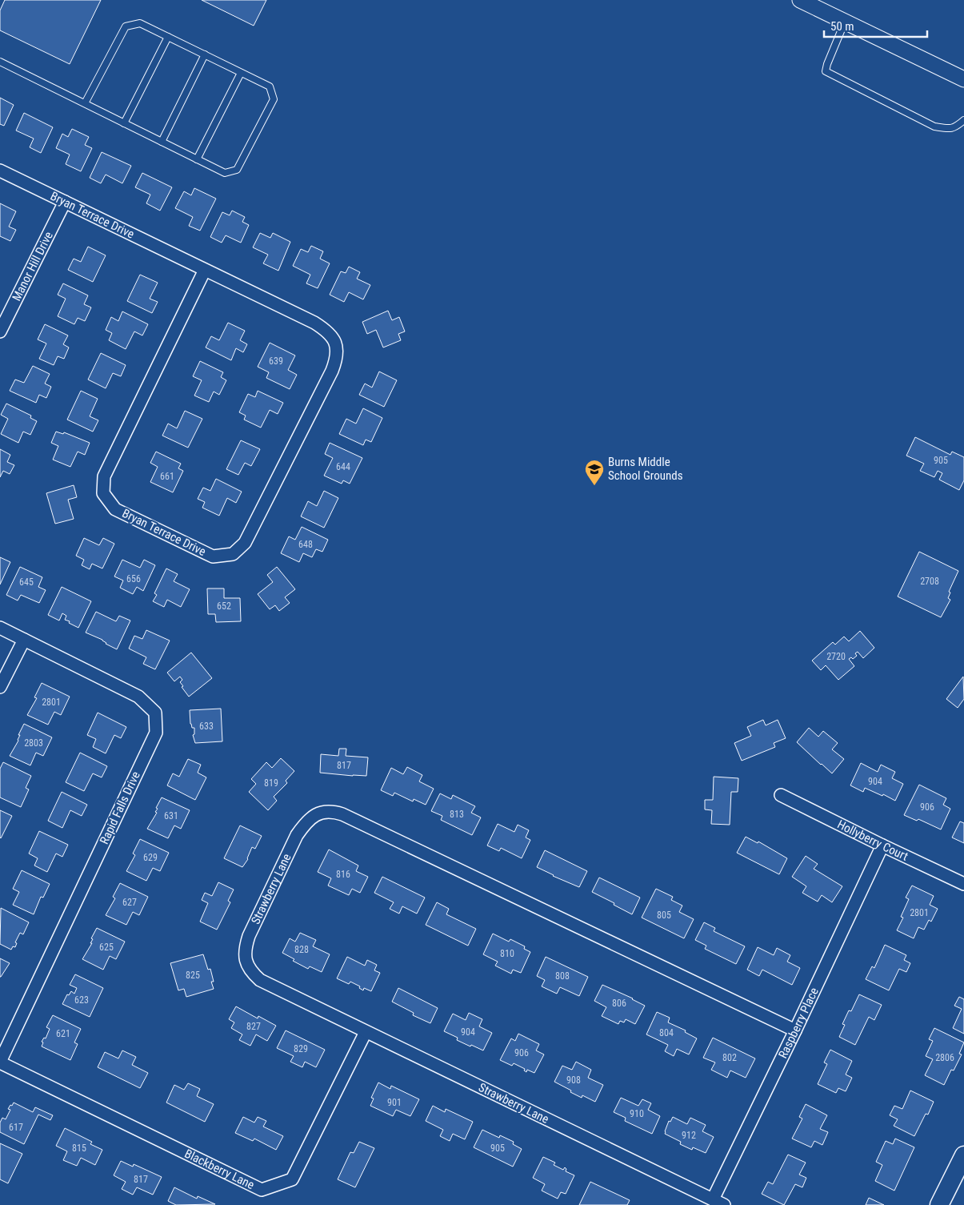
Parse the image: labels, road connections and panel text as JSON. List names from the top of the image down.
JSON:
{
  "streets": {
    "street": [
      "Bryan Terrace Drive",
      "Manor Hill Drive",
      "Rapid Falls Drive",
      "Hollyberry Court",
      "Strawberry Lane",
      "Raspberry Place",
      "Blackberry Lane"
    ]
  },
  "crossings": [
    ["Bryan Terrace Drive", "Manor Hill Drive"],
    ["Rapid Falls Drive", "Blackberry Lane"],
    ["Hollyberry Court", "Raspberry Place"],
    ["Strawberry Lane", "Raspberry Place"],
    ["Strawberry Lane", "Blackberry Lane"]
  ],
  "places": {
    "school or university": ["Burns Middle School Grounds"]
  },
  "house_numbers": [
    "639",
    "905",
    "644",
    "661",
    "648",
    "656",
    "2708",
    "645",
    "652",
    "2720",
    "2801",
    "633",
    "2803",
    "817",
    "904",
    "819",
    "906",
    "813",
    "631",
    "629",
    "816",
    "627",
    "2801",
    "805",
    "625",
    "828",
    "810",
    "825",
    "808",
    "623",
    "806",
    "827",
    "904",
    "804",
    "621",
    "829",
    "906",
    "802",
    "2806",
    "908",
    "901",
    "910",
    "617",
    "912",
    "815",
    "905",
    "817"
  ],
  "scale_bar": "50 m"
}
